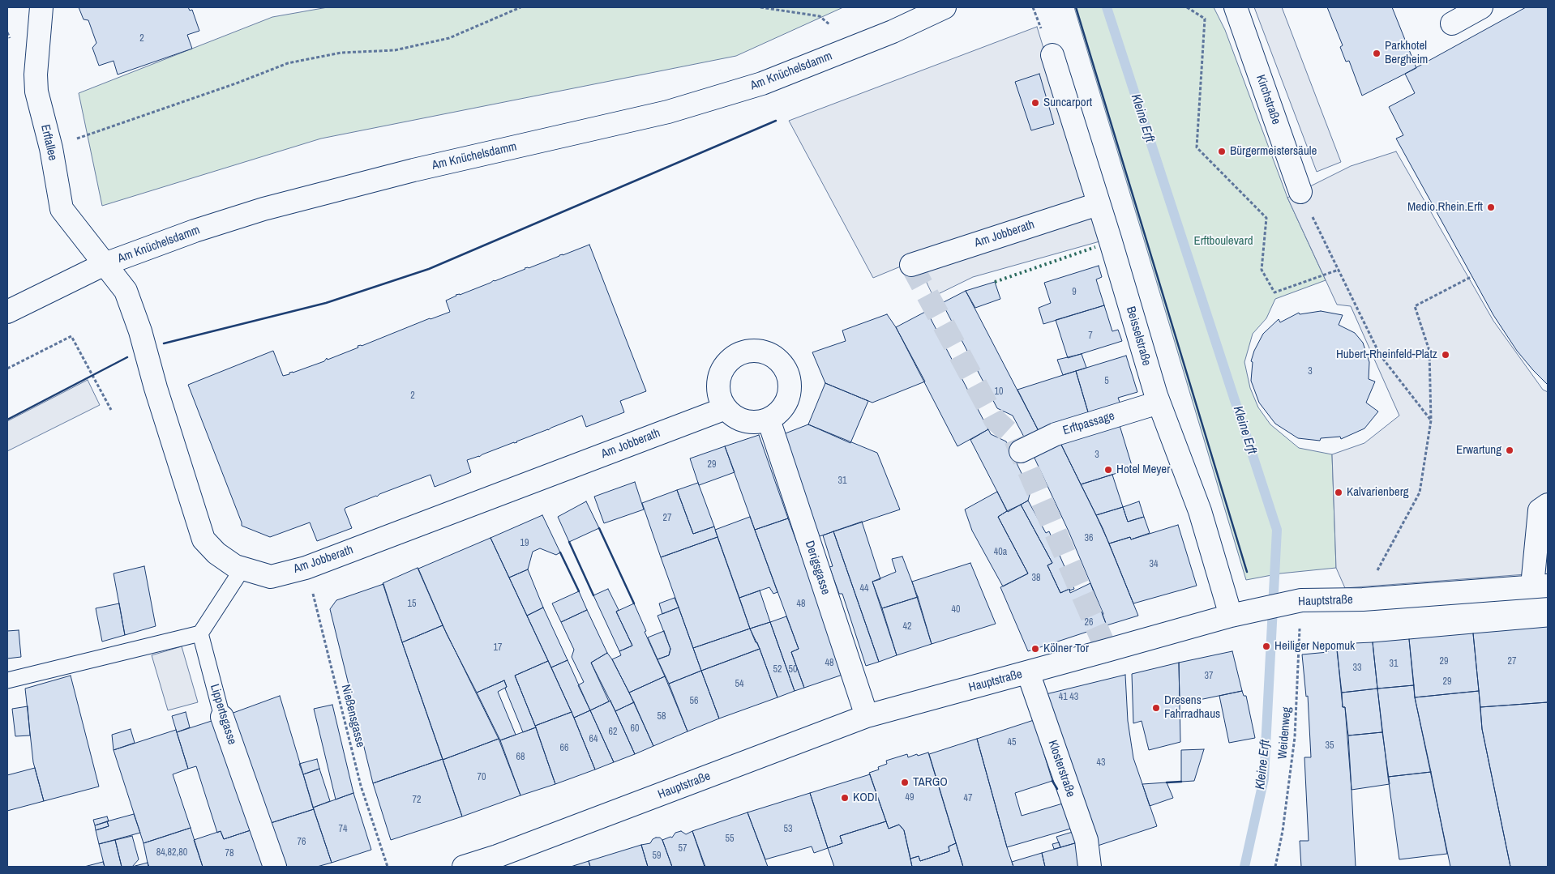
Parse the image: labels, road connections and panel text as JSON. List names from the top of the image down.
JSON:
{
  "streets": {
    "street": [
      "Am Knüchelsdamm",
      "Kirchstraße",
      "Erftallee",
      "Am Jobberath",
      "Beisselstraße",
      "Erftpassage",
      "Derigsgasse",
      "Hauptstraße",
      "Lippertsgasse",
      "Klosterstraße"
    ],
    "path": ["Nießensgasse", "Weidenweg"]
  },
  "crossings": [
    ["Am Knüchelsdamm", "Erftallee"],
    ["Am Knüchelsdamm", "Am Jobberath"],
    ["Erftallee", "Am Jobberath"],
    ["Am Jobberath", "Beisselstraße"],
    ["Am Jobberath", "Derigsgasse"],
    ["Am Jobberath", "Nießensgasse"],
    ["Beisselstraße", "Erftpassage"],
    ["Beisselstraße", "Hauptstraße"],
    ["Derigsgasse", "Hauptstraße"],
    ["Hauptstraße", "Weidenweg"],
    ["Hauptstraße", "Klosterstraße"]
  ],
  "water": ["Kleine Erft"],
  "parks": ["Erftboulevard"],
  "places": [
    "Parkhotel Bergheim",
    "Suncarport",
    "Bürgermeistersäule",
    "Medio.Rhein.Erft",
    "Hubert-Rheinfeld-Platz",
    "Erwartung",
    "Hotel Meyer",
    "Kalvarienberg",
    "Heiliger Nepomuk",
    "Kölner Tor",
    "Dresens Fahrradhaus",
    "TARGO",
    "KODI"
  ],
  "house_numbers": [
    "2",
    "9",
    "7",
    "3",
    "5",
    "10",
    "2",
    "3",
    "29",
    "31",
    "27",
    "36",
    "19",
    "40a",
    "34",
    "38",
    "44",
    "15",
    "48",
    "40",
    "26",
    "42",
    "17",
    "29",
    "27",
    "48",
    "31",
    "33",
    "52",
    "50",
    "37",
    "29",
    "54",
    "41 43",
    "56",
    "58",
    "60",
    "62",
    "64",
    "45",
    "35",
    "66",
    "68",
    "43",
    "70",
    "49",
    "47",
    "72",
    "74",
    "53",
    "55",
    "76",
    "57",
    "84,82,80",
    "78",
    "59"
  ]
}
